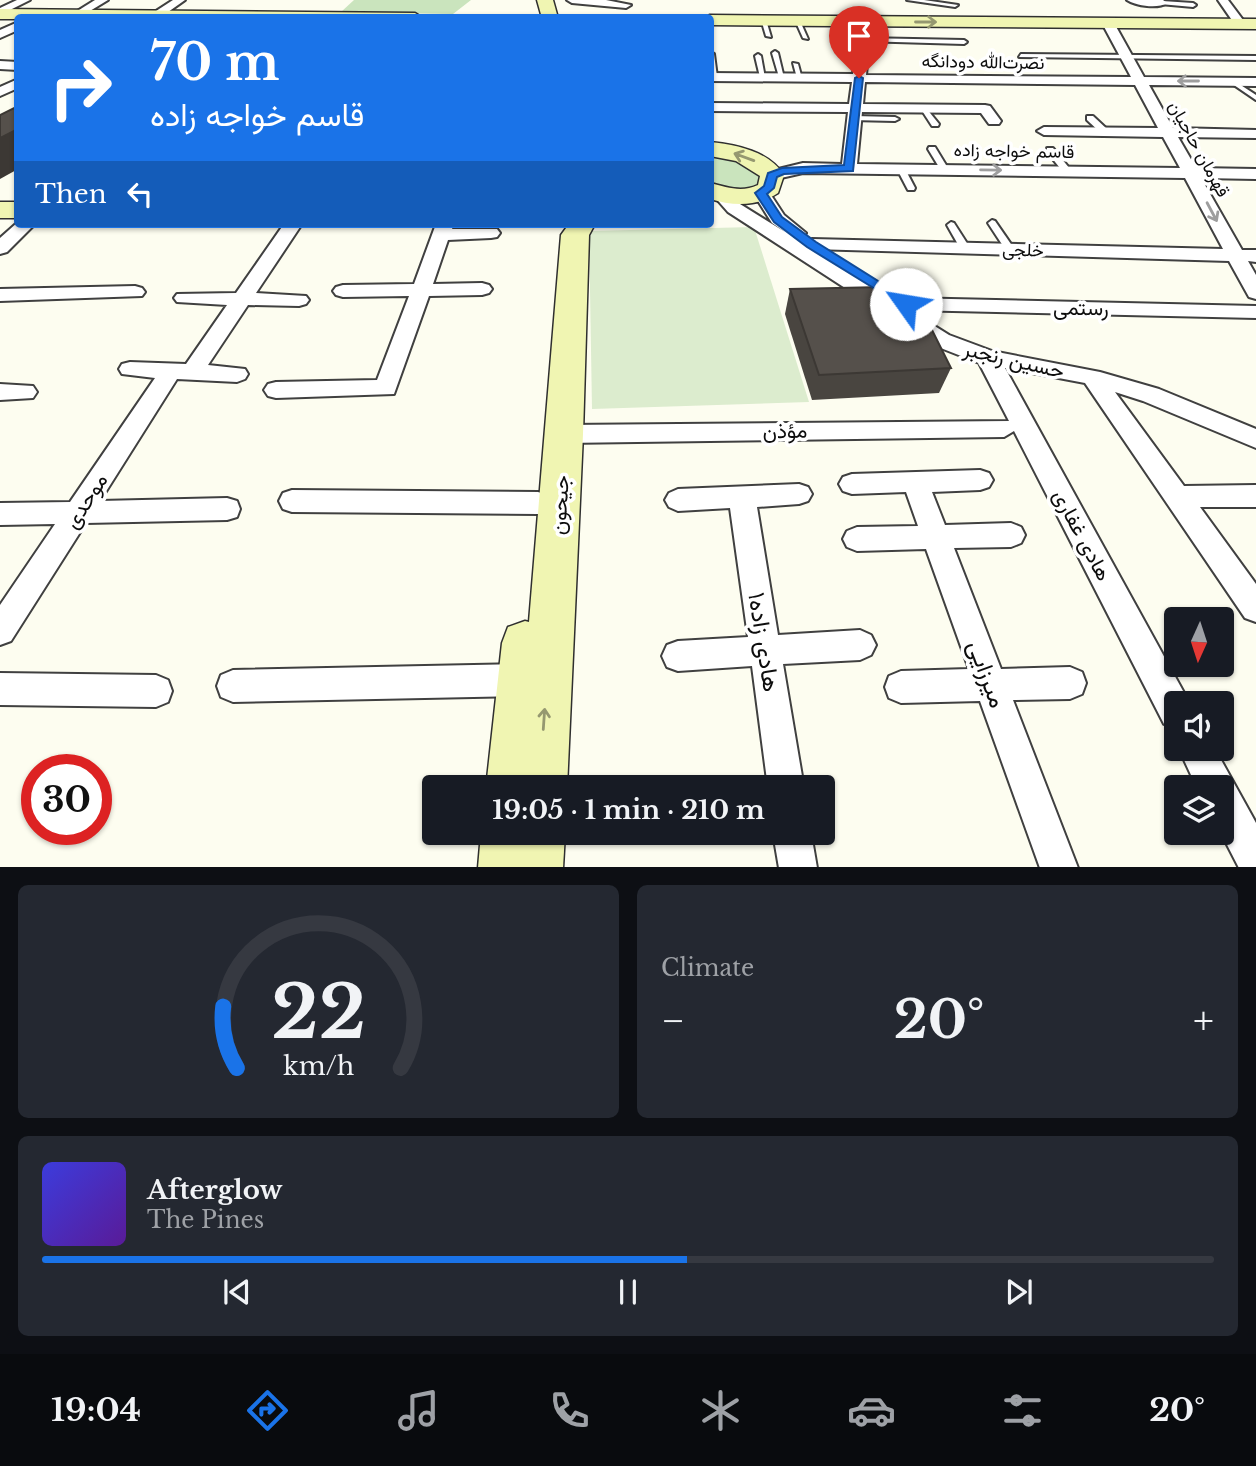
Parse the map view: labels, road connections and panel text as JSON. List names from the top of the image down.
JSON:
{
  "streets": {
    "main road": ["جیحون"],
    "street": [
      "نصرت‌الله دودانگه",
      "قهرمان حاجیان",
      "قاسم خواجه زاده",
      "خلجی",
      "رستمی",
      "حسین رنجبر",
      "مؤذن",
      "موحدی",
      "هادی غفاری",
      "هادی زاده۱",
      "میرزایی"
    ]
  },
  "crossings": [
    ["نصرت‌الله دودانگه", "قهرمان حاجیان"],
    ["قهرمان حاجیان", "قاسم خواجه زاده"],
    ["قهرمان حاجیان", "خلجی"],
    ["قاسم خواجه زاده", "حسین رنجبر"],
    ["خلجی", "حسین رنجبر"],
    ["رستمی", "حسین رنجبر"],
    ["حسین رنجبر", "هادی غفاری"],
    ["مؤذن", "جیحون"]
  ],
  "north": "bottom",
  "page": {
    "turn": ["70 m", "قاسم خواجه زاده"],
    "then": "Then",
    "limit": "30",
    "trip": "19:05 · 1 min · 210 m",
    "tile": "Climate",
    "heat": ["−", "20°", "+"],
    "song": ["Afterglow", "The Pines"],
    "tabs": ["19:04", "20°"],
    "gauge": ["22", "km/h"]
  }
}
